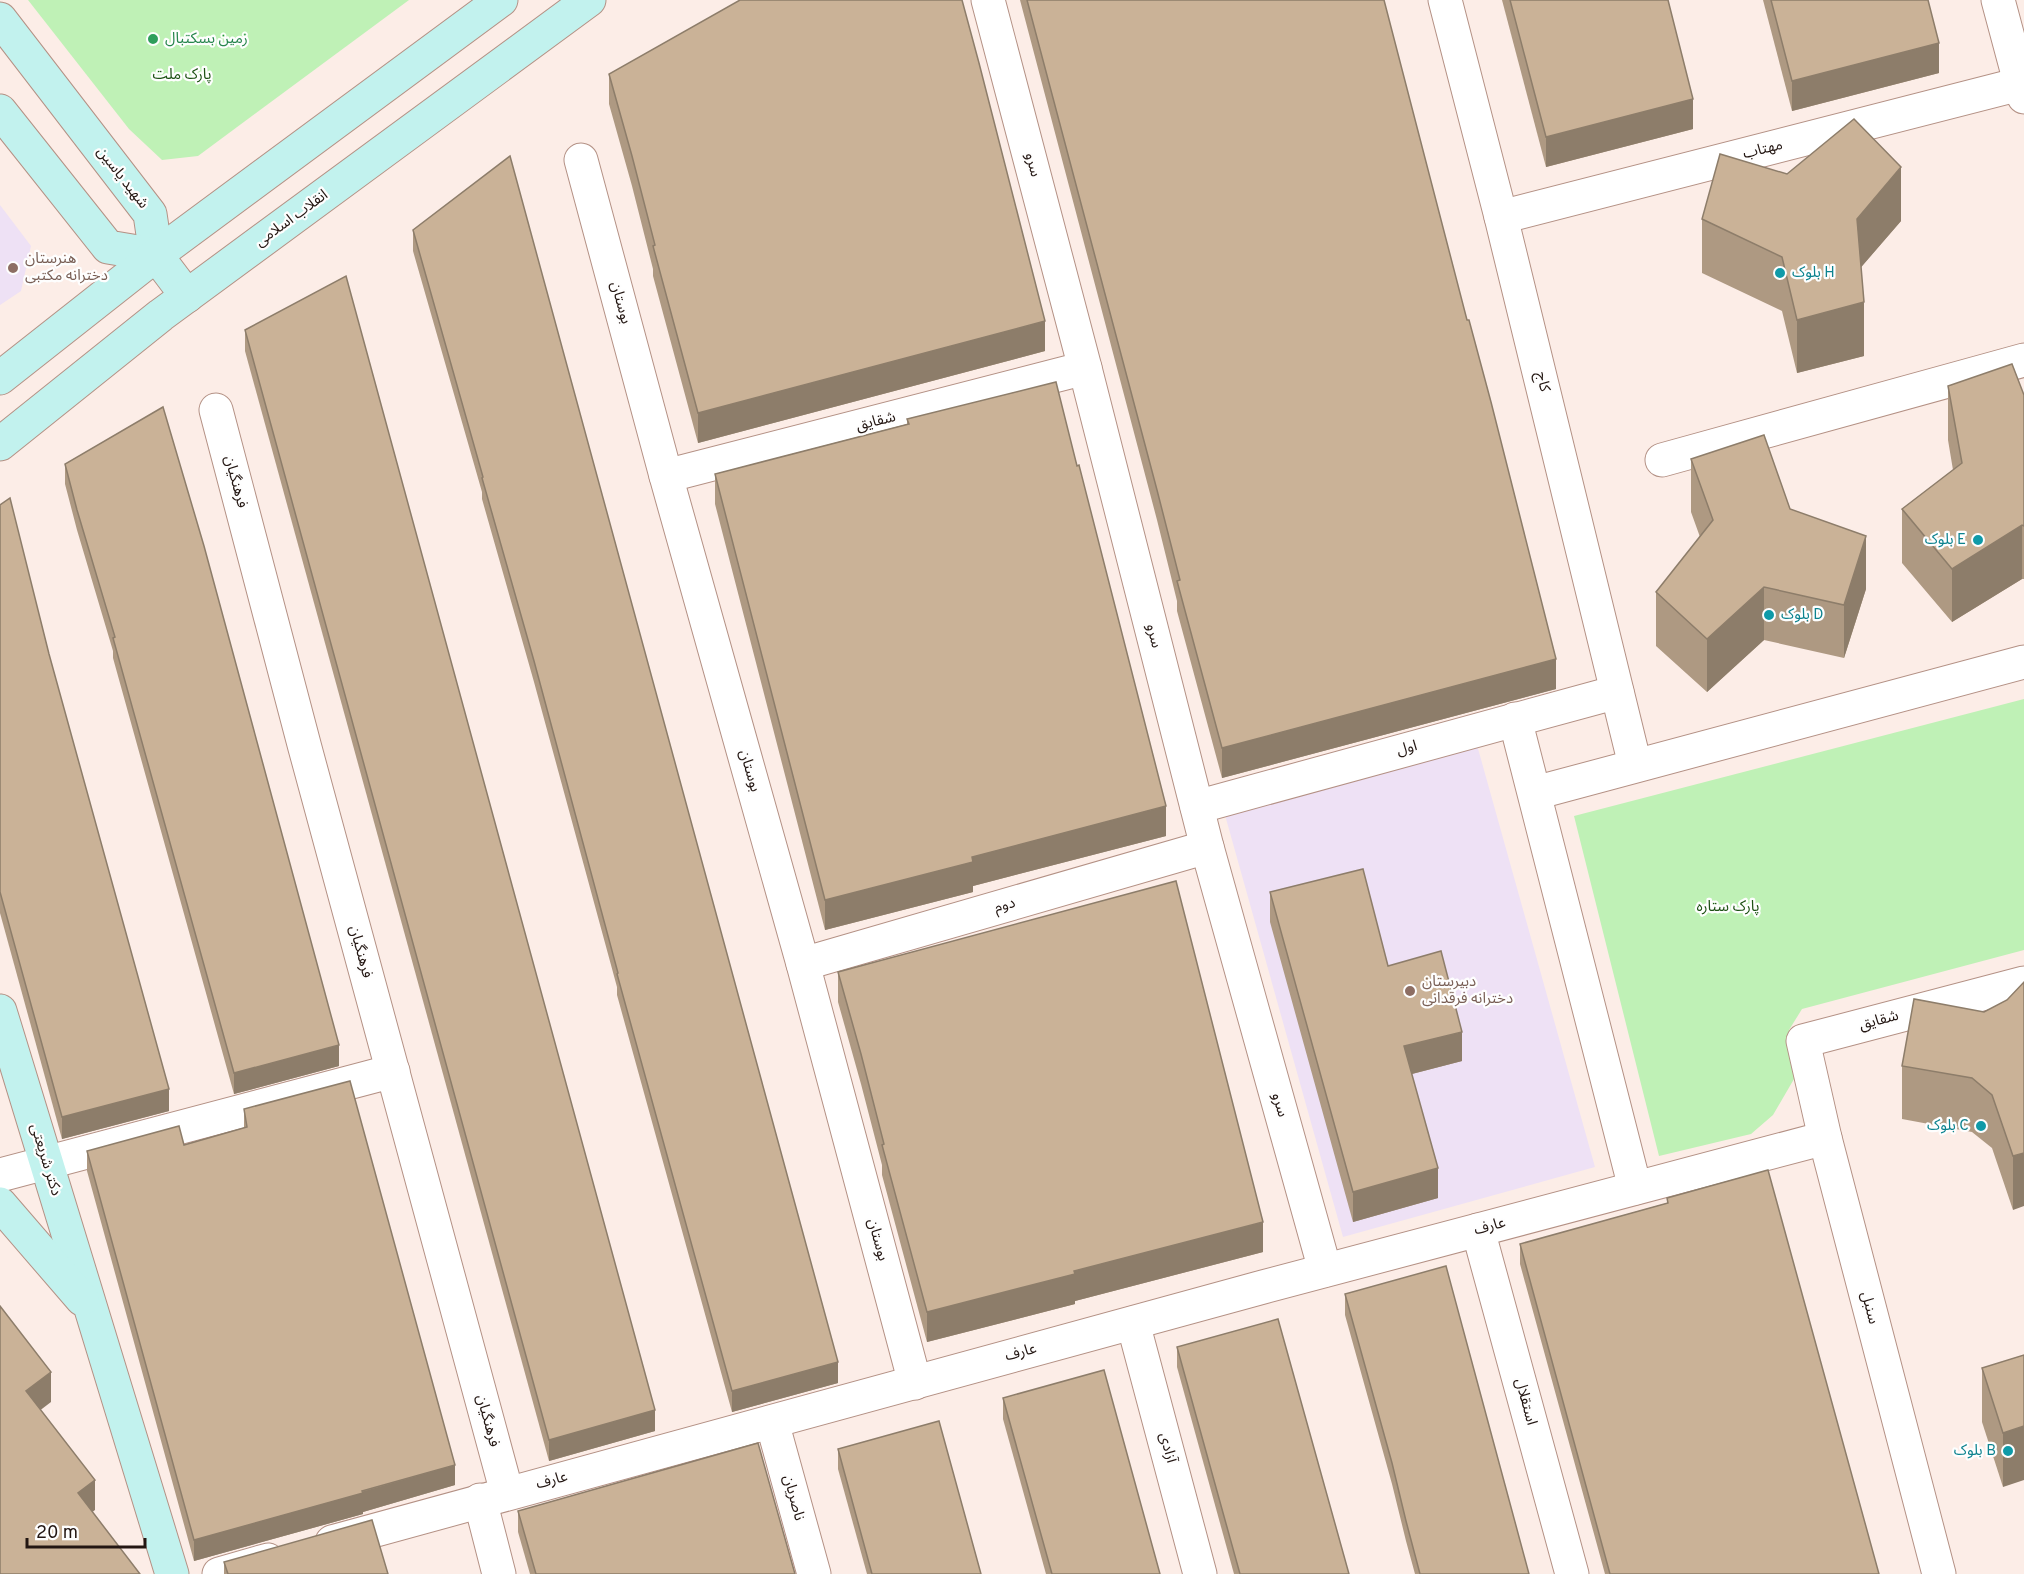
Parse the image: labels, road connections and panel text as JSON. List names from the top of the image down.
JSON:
{
  "streets": {
    "main road": ["شهید یاسین", "انقلاب اسلامی", "دکتر شریعتی"],
    "street": [
      "مهتاب",
      "سرو",
      "بوستان",
      "کاج",
      "شقایق",
      "فرهنگیان",
      "اول",
      "دوم",
      "عارف",
      "سنبل",
      "استقلال",
      "آزادی",
      "ناصریان"
    ]
  },
  "crossings": [
    ["مهتاب", "کاج"],
    ["سرو", "شقایق"],
    ["سرو", "اول"],
    ["سرو", "دوم"],
    ["سرو", "عارف"],
    ["بوستان", "شقایق"],
    ["بوستان", "دوم"],
    ["بوستان", "عارف"],
    ["کاج", "اول"],
    ["شقایق", "سنبل"],
    ["فرهنگیان", "عارف"],
    ["عارف", "سنبل"],
    ["عارف", "استقلال"],
    ["عارف", "آزادی"],
    ["عارف", "ناصریان"]
  ],
  "parks": ["پارک ملت", "پارک ستاره"],
  "places": [
    "زمین بسکتبال",
    "هنرستان دخترانه مکتبی",
    "بلوک H",
    "بلوک E",
    "بلوک D",
    "دبیرستان دخترانه فرقدانی",
    "بلوک C",
    "بلوک B"
  ],
  "scale_bar": "20 m"
}
